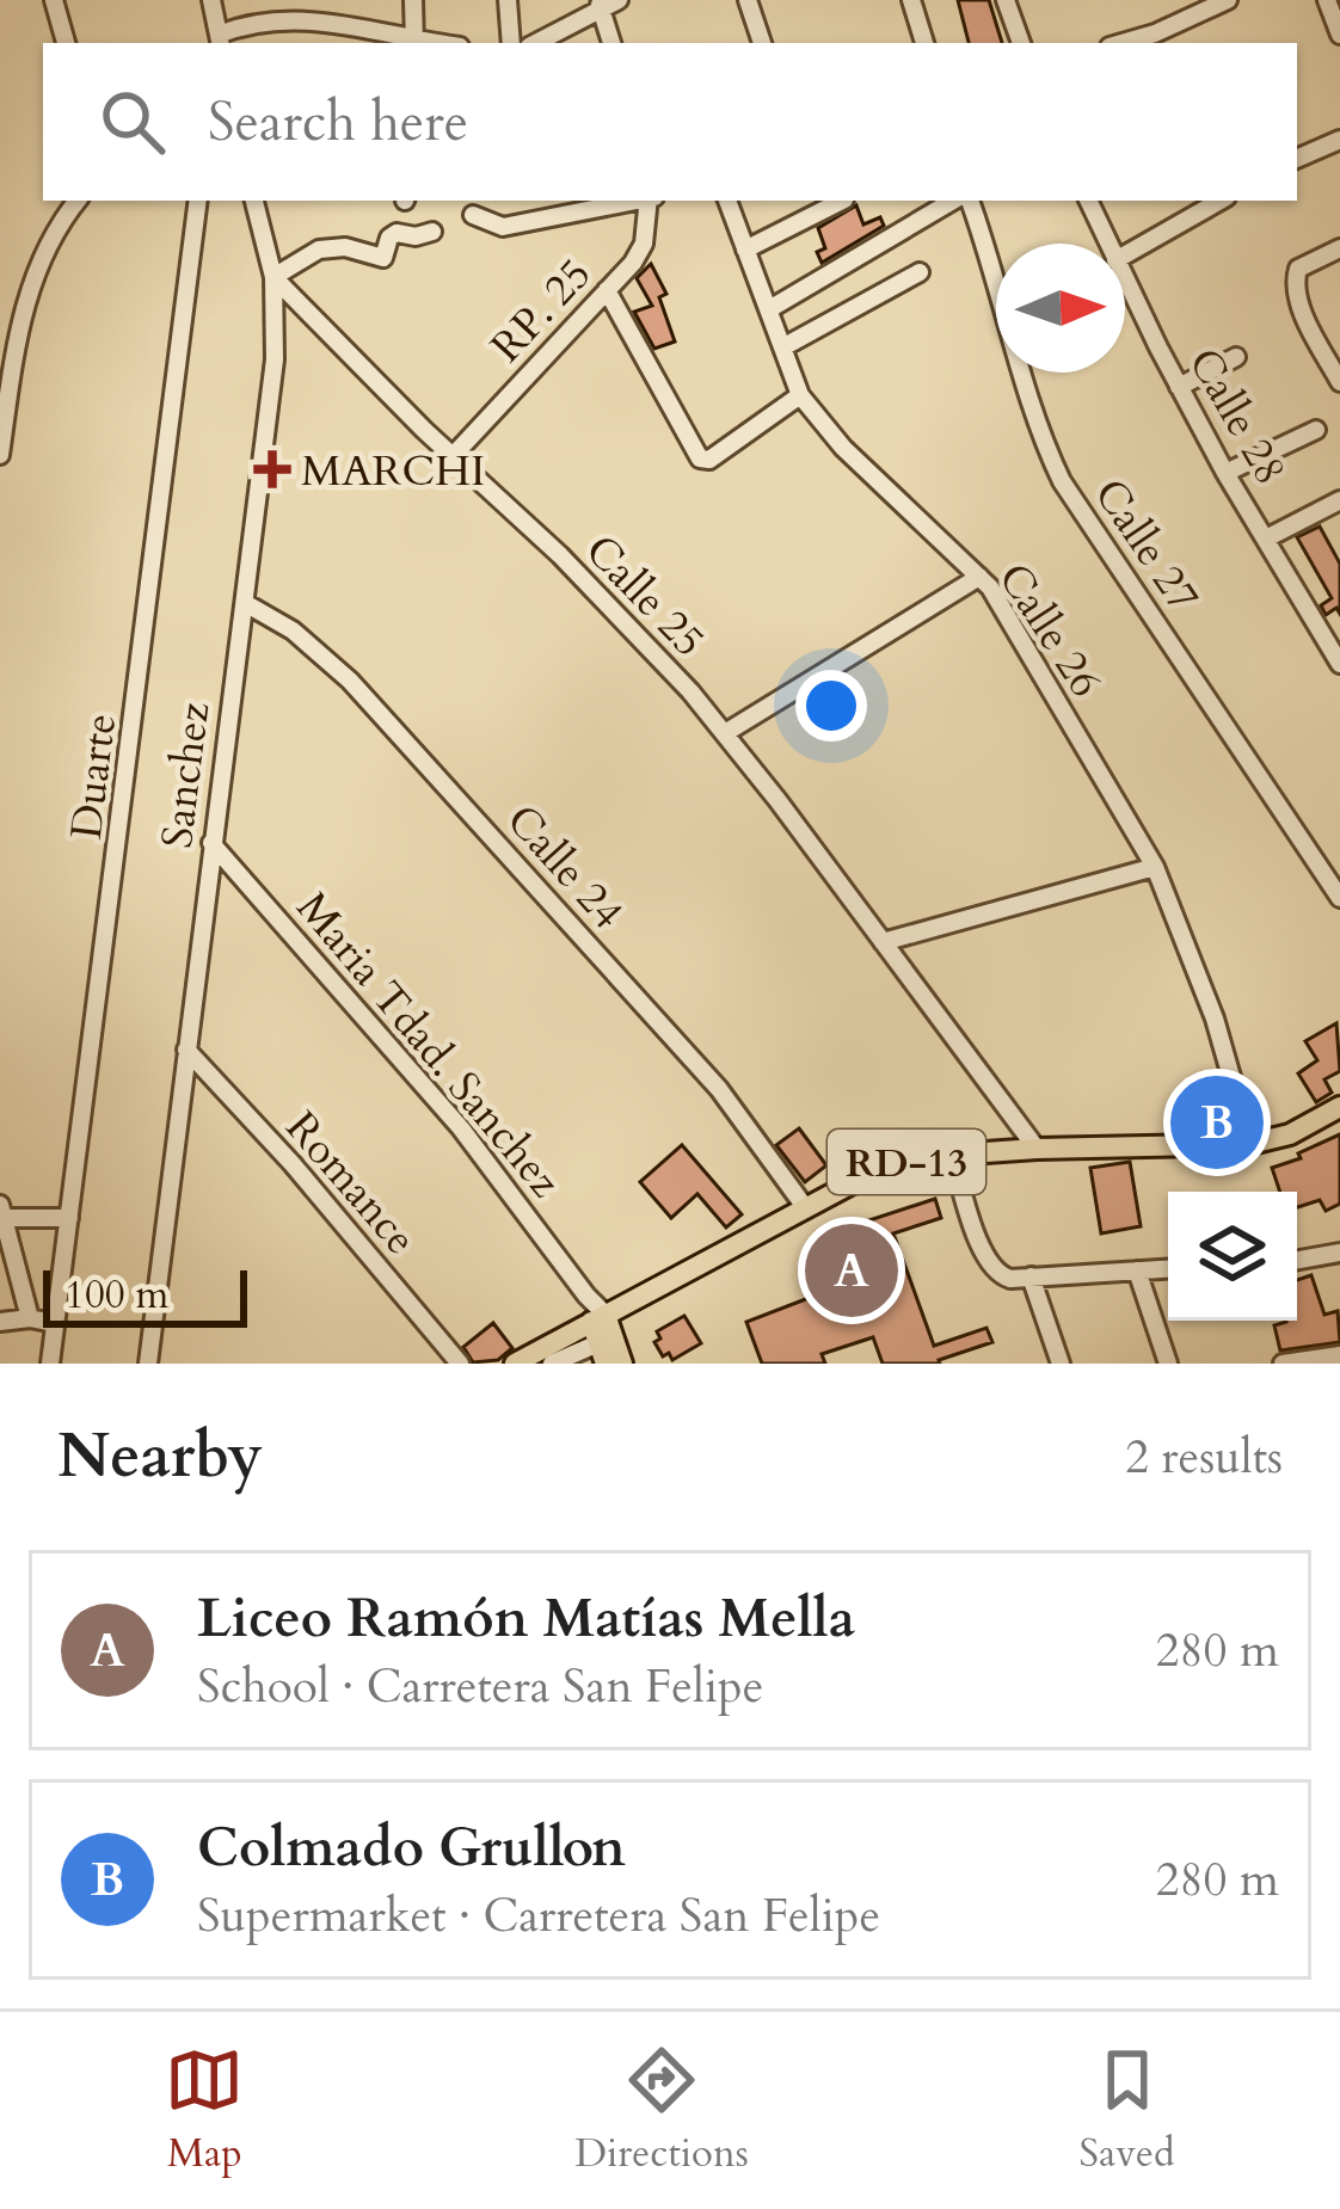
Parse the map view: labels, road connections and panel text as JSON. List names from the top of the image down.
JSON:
{
  "streets": {
    "main road": ["RD-13"],
    "street": [
      "RP. 25",
      "Calle 28",
      "Calle 27",
      "Calle 25",
      "Calle 26",
      "Sanchez",
      "Duarte",
      "Calle 24",
      "Maria Tdad. Sanchez",
      "Romance"
    ]
  },
  "crossings": [
    ["RP. 25", "Calle 25"],
    ["Calle 25", "Sanchez"],
    ["Calle 25", "RD-13"],
    ["Calle 26", "RD-13"],
    ["Sanchez", "Calle 24"],
    ["Sanchez", "Maria Tdad. Sanchez"],
    ["Sanchez", "Romance"],
    ["Calle 24", "RD-13"],
    ["Maria Tdad. Sanchez", "RD-13"]
  ],
  "places": {
    "health": ["MARCHI"]
  },
  "scale_bar": "100 m",
  "north": "right",
  "page": {
    "search": "Search here",
    "pins": ["B", "A"],
    "scale": "100 m",
    "heading": ["Nearby", "2 results"],
    "list": [
      {
        "mark": "A",
        "name": "Liceo Ramón Matías Mella",
        "note": "School · Carretera San Felipe",
        "value": "280 m"
      },
      {
        "mark": "B",
        "name": "Colmado Grullon",
        "note": "Supermarket · Carretera San Felipe",
        "value": "280 m"
      }
    ],
    "nav": ["Map", "Directions", "Saved"]
  }
}
